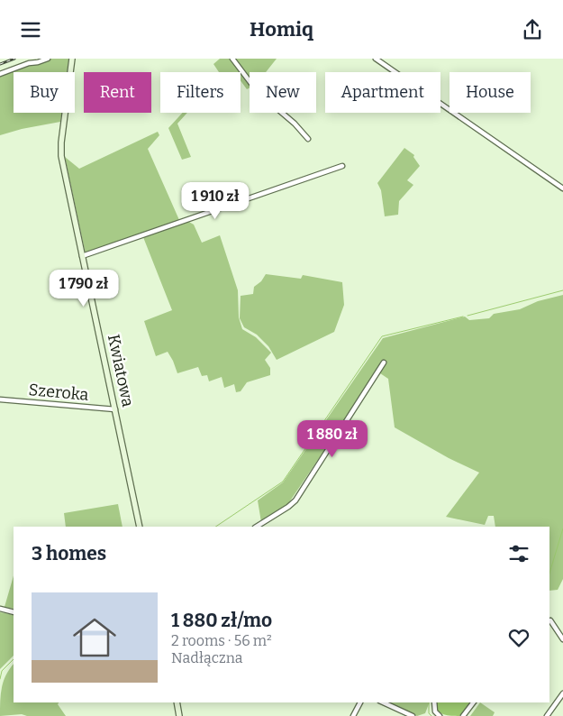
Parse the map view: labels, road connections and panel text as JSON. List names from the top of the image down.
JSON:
{
  "streets": {
    "street": ["Kwiatowa", "Szeroka"]
  },
  "crossings": [
    ["Kwiatowa", "Szeroka"]
  ],
  "page": {
    "header": "Homiq",
    "chip": [
      "Buy",
      "Rent",
      "Filters",
      "New",
      "Apartment",
      "House"
    ],
    "price": ["1 910 zł", "1 790 zł", "1 880 zł"],
    "heading": "3 homes",
    "list": [
      {
        "name": "1 880 zł/mo",
        "note": "2 rooms · 56 m² · Nadłączna"
      }
    ]
  }
}
